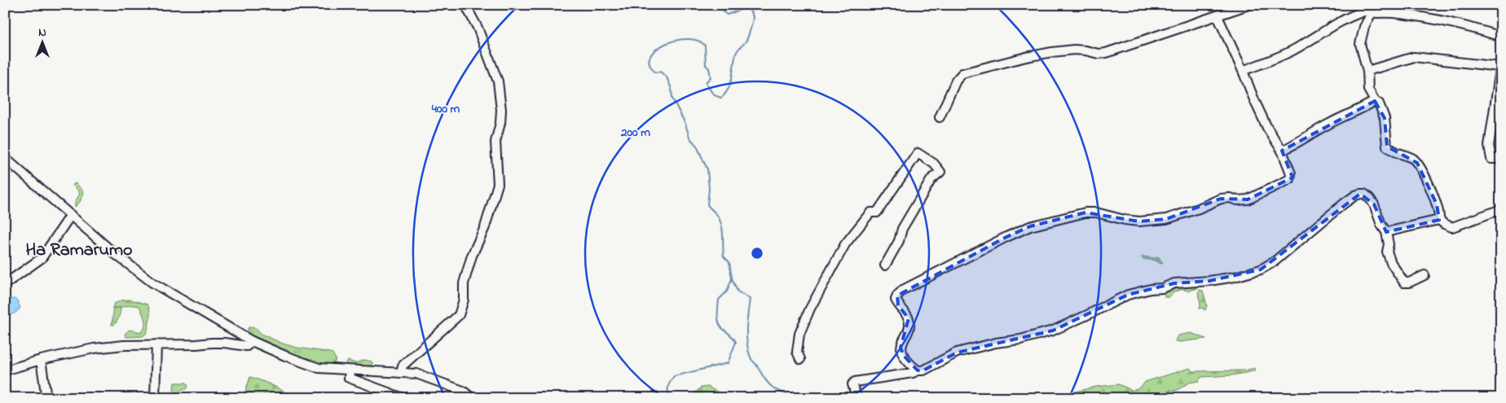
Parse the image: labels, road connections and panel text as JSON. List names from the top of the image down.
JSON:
{
  "districts": ["Ha Ramarumo"],
  "north": "top",
  "rings": ["400 m", "200 m"]
}
